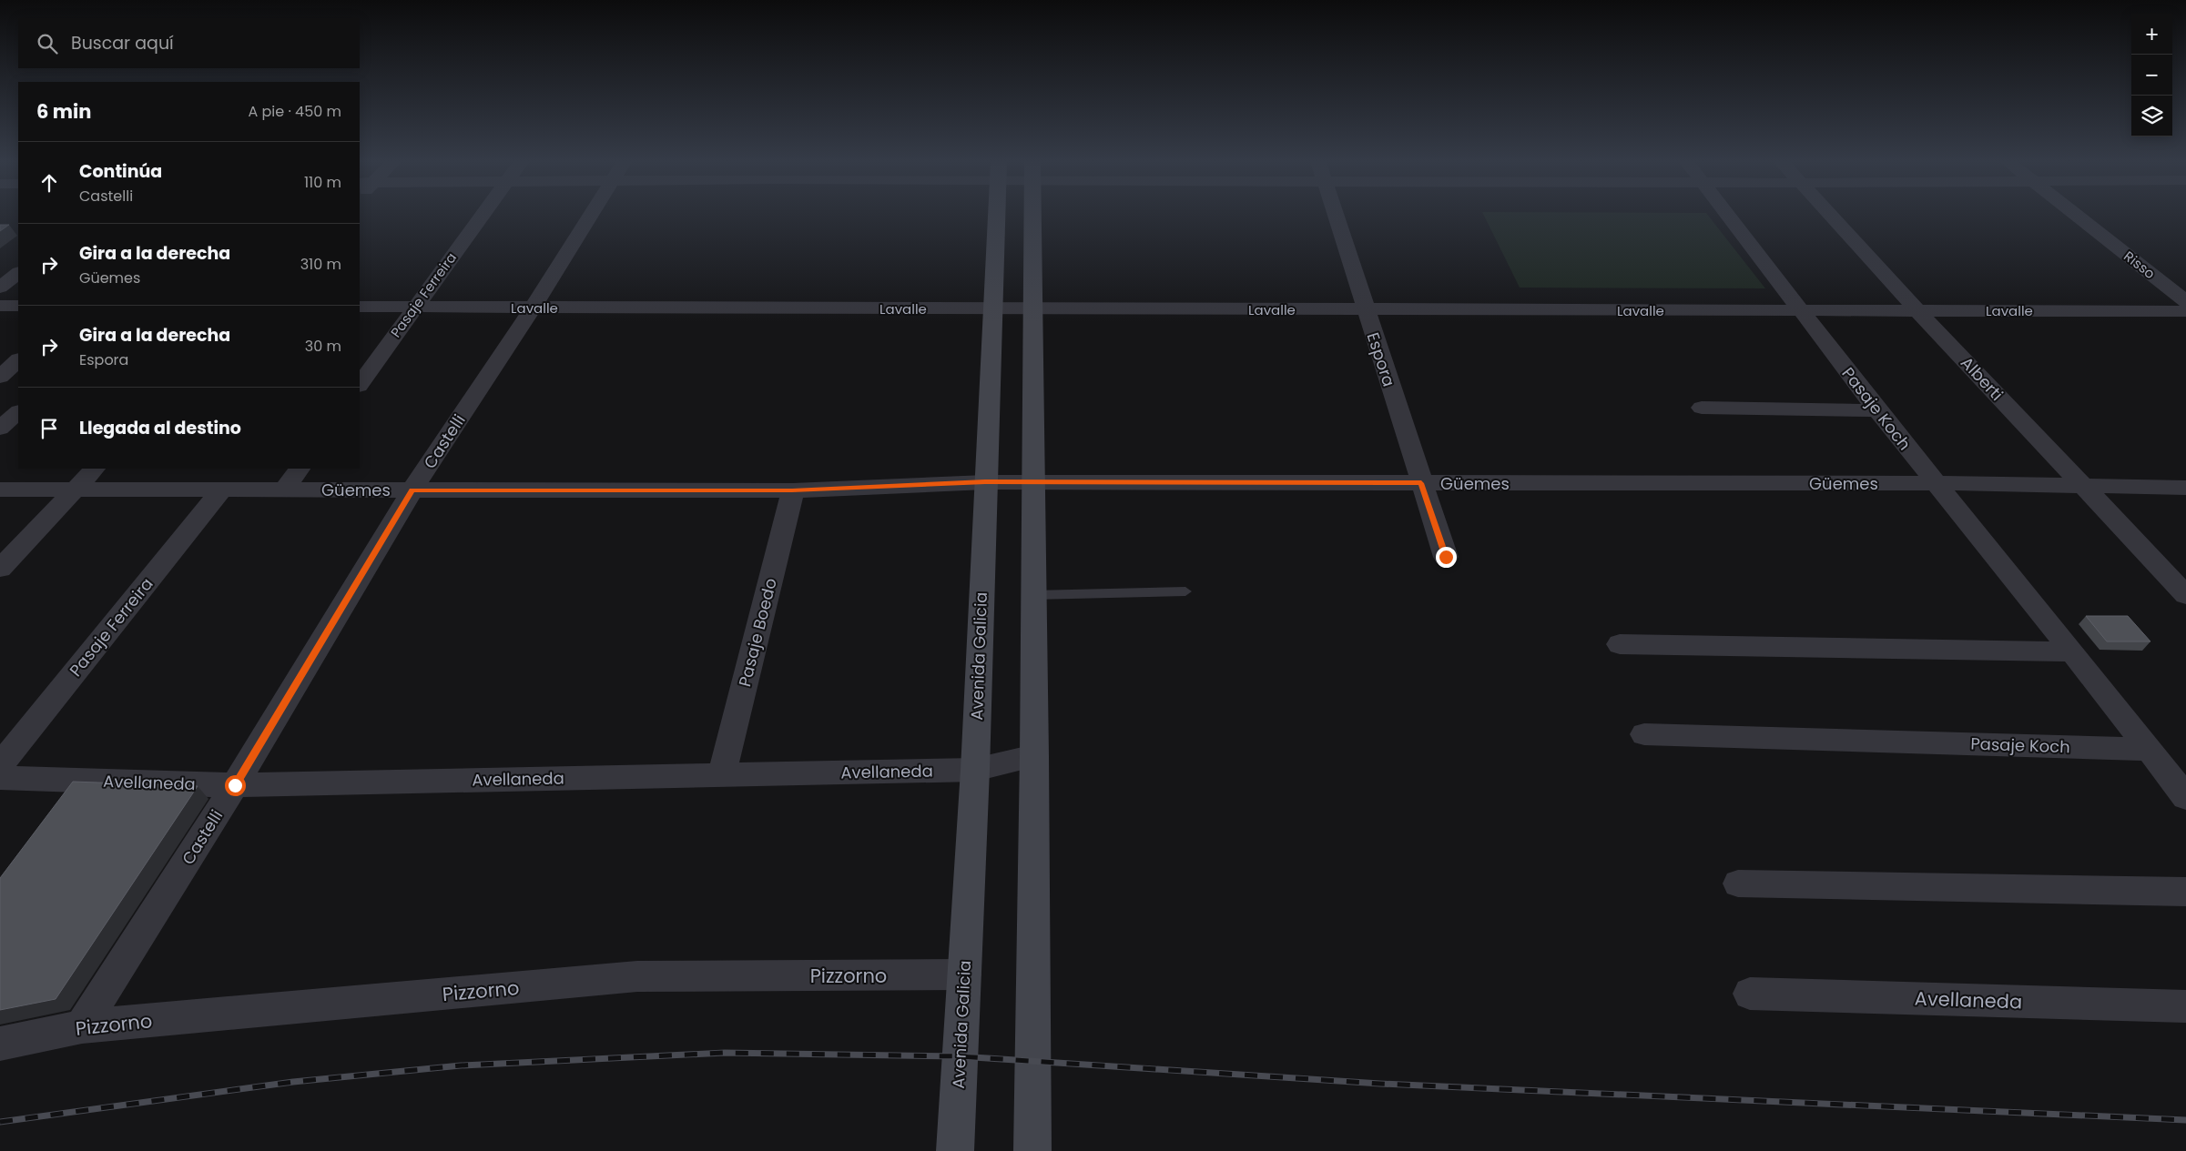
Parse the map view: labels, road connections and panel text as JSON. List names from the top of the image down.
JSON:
{
  "streets": {
    "main road": ["Avenida Galicia"],
    "street": [
      "Risso",
      "Pasaje Ferreira",
      "Lavalle",
      "Espora",
      "Alberti",
      "Pasaje Koch",
      "Castelli",
      "Güemes",
      "Pasaje Boedo",
      "Avellaneda",
      "Pizzorno"
    ]
  },
  "crossings": [
    ["Pasaje Ferreira", "Lavalle"],
    ["Pasaje Ferreira", "Güemes"],
    ["Lavalle", "Espora"],
    ["Lavalle", "Alberti"],
    ["Lavalle", "Pasaje Koch"],
    ["Lavalle", "Castelli"],
    ["Lavalle", "Avenida Galicia"],
    ["Espora", "Güemes"],
    ["Alberti", "Güemes"],
    ["Pasaje Koch", "Güemes"],
    ["Castelli", "Güemes"],
    ["Castelli", "Avellaneda"],
    ["Castelli", "Pizzorno"],
    ["Güemes", "Pasaje Boedo"],
    ["Güemes", "Avenida Galicia"],
    ["Pasaje Boedo", "Avellaneda"],
    ["Avenida Galicia", "Avellaneda"],
    ["Avenida Galicia", "Pizzorno"]
  ],
  "page": {
    "map_buttons": ["+", "−"],
    "search": "Buscar aquí",
    "heading": ["6 min", "A pie · 450 m"],
    "list": [
      ["Continúa", "Castelli", "110 m"],
      ["Gira a la derecha", "Güemes", "310 m"],
      ["Gira a la derecha", "Espora", "30 m"],
      "Llegada al destino"
    ]
  }
}
